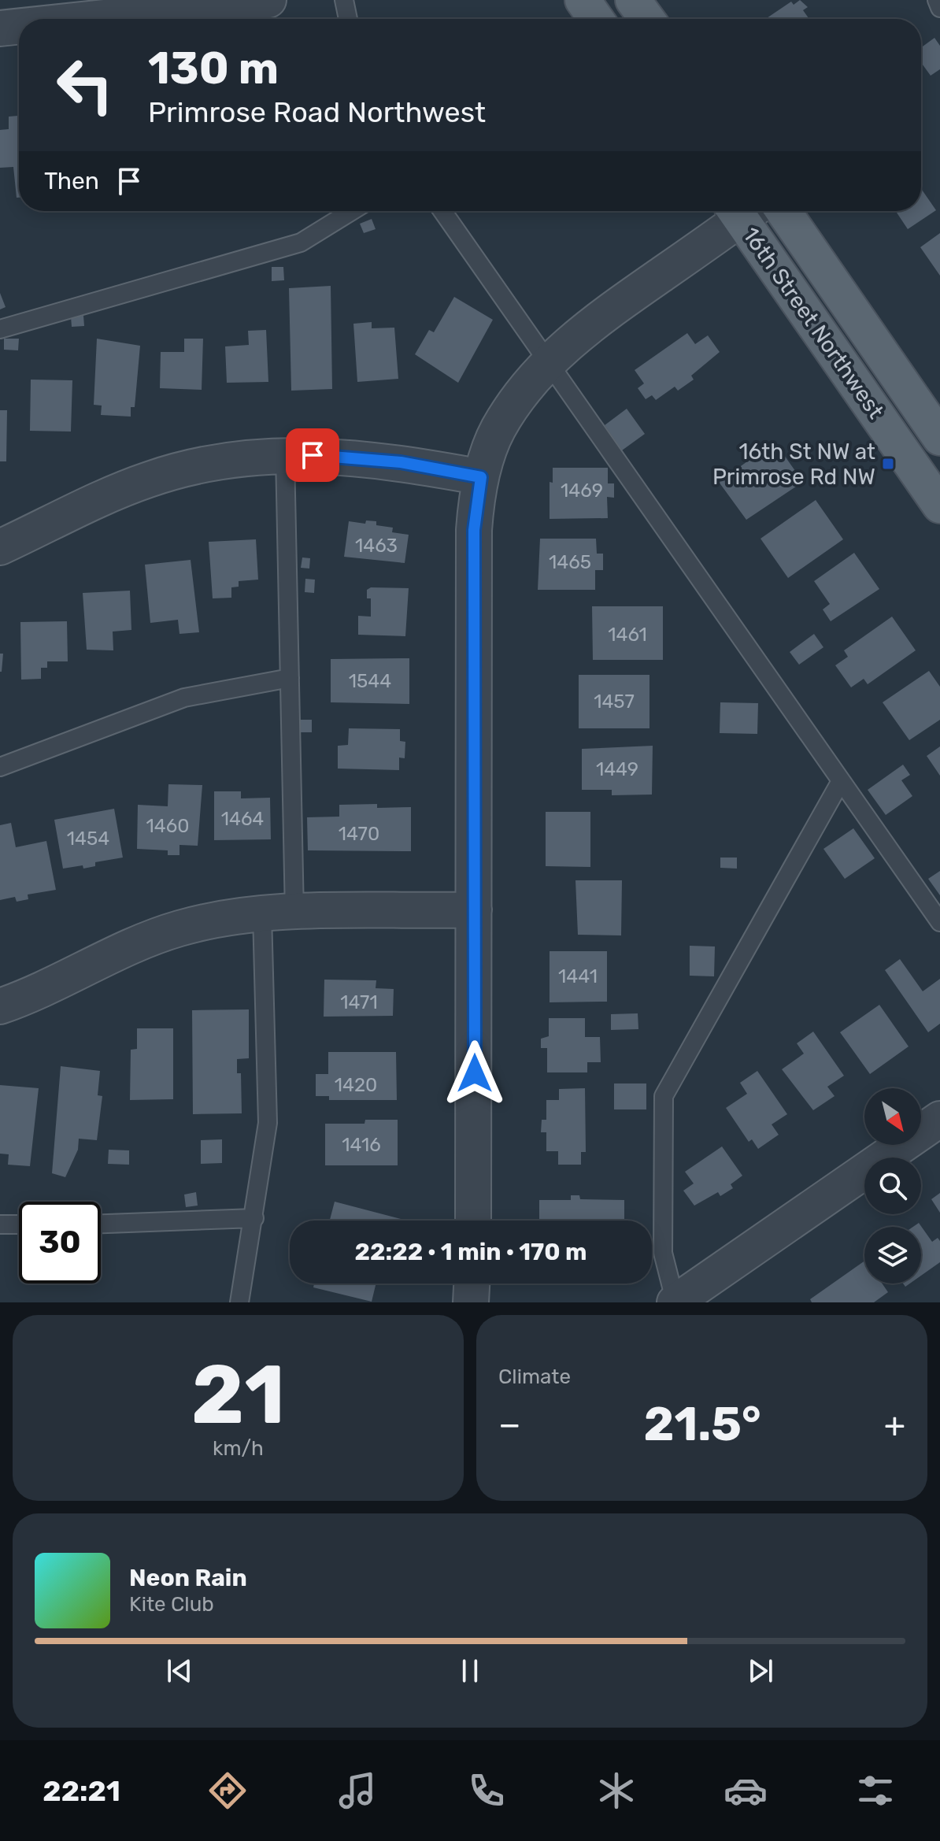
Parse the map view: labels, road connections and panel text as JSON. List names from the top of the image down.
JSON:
{
  "streets": {
    "main road": ["16th Street Northwest"]
  },
  "places": {
    "transit": ["16th St NW at Primrose Rd NW"]
  },
  "house_numbers": [
    "1469",
    "1463",
    "1465",
    "1461",
    "1544",
    "1457",
    "1449",
    "1464",
    "1460",
    "1470",
    "1454",
    "1441",
    "1471",
    "1420",
    "1416"
  ],
  "north": "bottom right",
  "page": {
    "turn": ["130 m", "Primrose Road Northwest"],
    "then": "Then",
    "limit": "30",
    "trip": "22:22 · 1 min · 170 m",
    "tile": [
      ["21", "km/h"],
      "Climate"
    ],
    "heat": ["−", "21.5°", "+"],
    "song": ["Neon Rain", "Kite Club"],
    "tabs": "22:21"
  }
}
